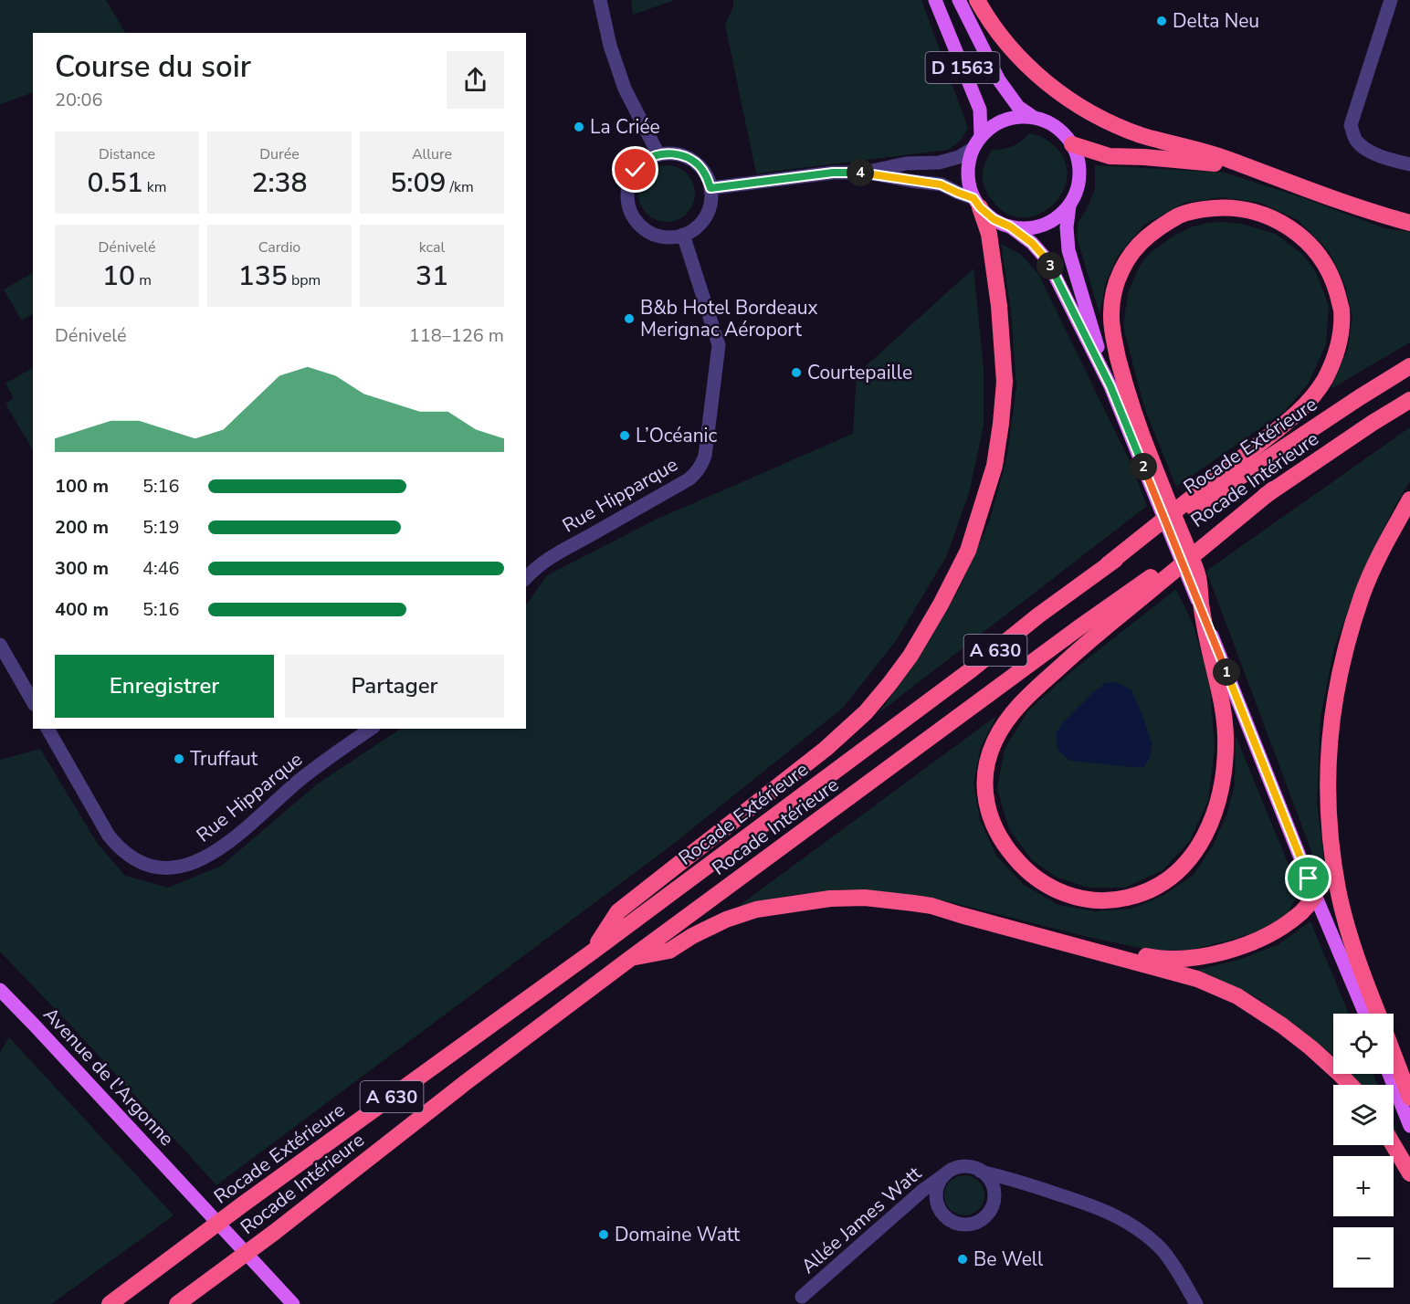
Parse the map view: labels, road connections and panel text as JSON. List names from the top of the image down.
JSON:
{
  "streets": {
    "highway": ["Rocade Extérieure", "Rocade Intérieure", "A 630"],
    "main road": ["D 1563", "Avenue de l'Argonne"],
    "street": ["Rue Hipparque", "Allée James Watt"]
  },
  "places": [
    "Delta Neu",
    "La Criée",
    "B&b Hotel Bordeaux Merignac Aéroport",
    "Courtepaille",
    "L’Océanic",
    "Truffaut",
    "Domaine Watt",
    "Be Well"
  ],
  "page": {
    "heading": ["Course du soir", "20:06"],
    "stats": [
      ["Distance", "0.51 km"],
      ["Durée", "2:38"],
      ["Allure", "5:09 /km"],
      ["Dénivelé", "10 m"],
      ["Cardio", "135 bpm"],
      ["kcal", "31"]
    ],
    "pins": [
      "4",
      "3",
      "2",
      "1"
    ],
    "chart": ["Dénivelé", "118–126 m"],
    "list": [
      {
        "name": "100 m",
        "note": "5:16"
      },
      {
        "name": "200 m",
        "note": "5:19"
      },
      {
        "name": "300 m",
        "note": "4:46"
      },
      {
        "name": "400 m",
        "note": "5:16"
      }
    ],
    "buttons": ["Enregistrer", "Partager"],
    "map_buttons": ["+", "−"]
  }
}
